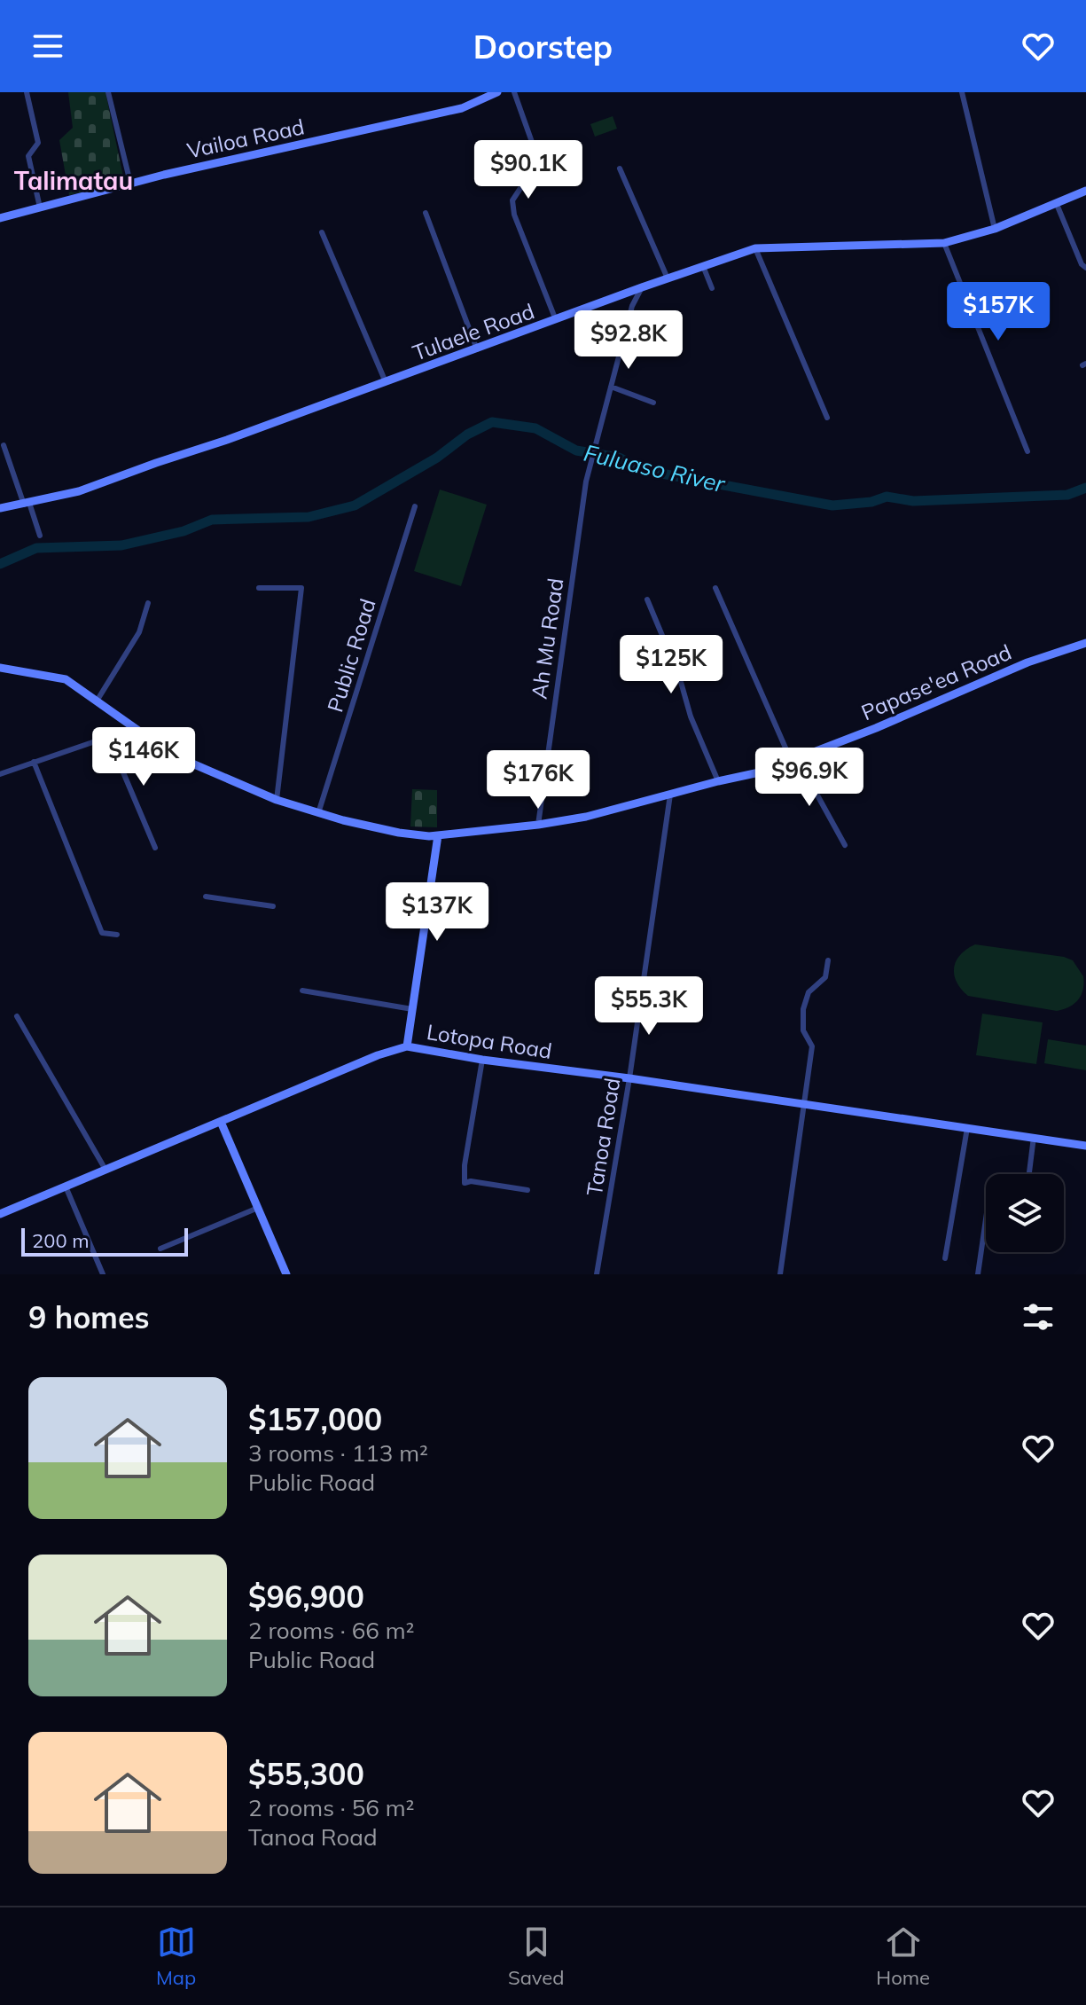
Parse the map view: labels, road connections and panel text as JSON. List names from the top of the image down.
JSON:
{
  "streets": {
    "street": [
      "Vailoa Road",
      "Tulaele Road",
      "Ah Mu Road",
      "Public Road",
      "Papase'ea Road",
      "Lotopa Road",
      "Tanoa Road"
    ]
  },
  "crossings": [
    ["Ah Mu Road", "Papase'ea Road"],
    ["Public Road", "Papase'ea Road"],
    ["Papase'ea Road", "Tanoa Road"],
    ["Lotopa Road", "Tanoa Road"]
  ],
  "districts": ["Talimatau"],
  "water": ["Fuluaso River"],
  "scale_bar": "200 m",
  "page": {
    "header": "Doorstep",
    "price": [
      "$90.1K",
      "$157K",
      "$92.8K",
      "$125K",
      "$146K",
      "$96.9K",
      "$176K",
      "$137K",
      "$55.3K"
    ],
    "scale": "200 m",
    "heading": "9 homes",
    "list": [
      {
        "name": "$157,000",
        "note": "3 rooms · 113 m² · Public Road"
      },
      {
        "name": "$96,900",
        "note": "2 rooms · 66 m² · Public Road"
      },
      {
        "name": "$55,300",
        "note": "2 rooms · 56 m² · Tanoa Road"
      }
    ],
    "tabs": ["Map", "Saved", "Home"]
  }
}
